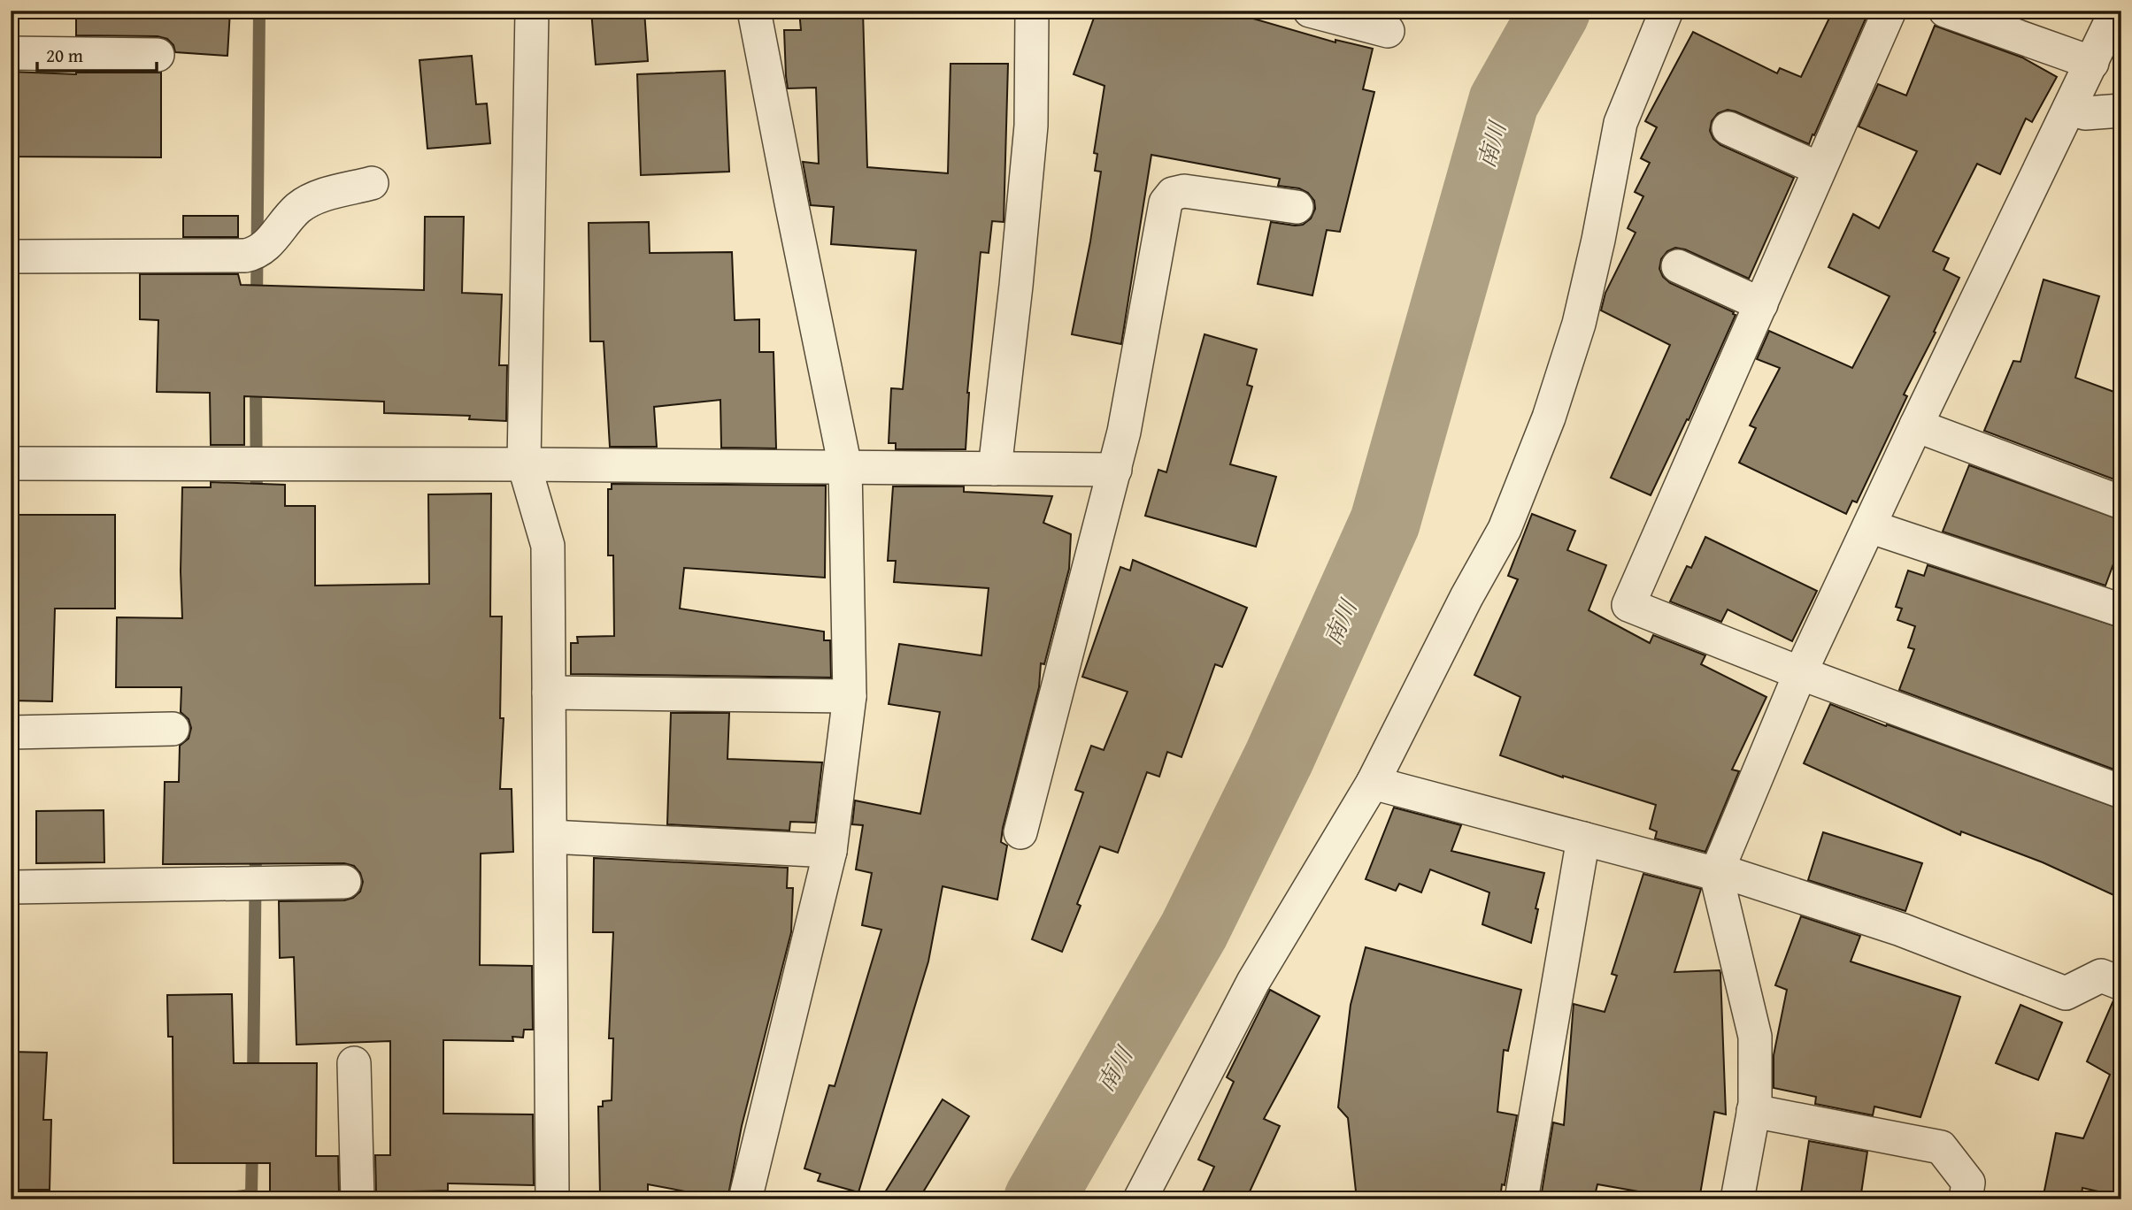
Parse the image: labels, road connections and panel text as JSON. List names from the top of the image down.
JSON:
{
  "water": ["南川"],
  "scale_bar": "20 m"
}
